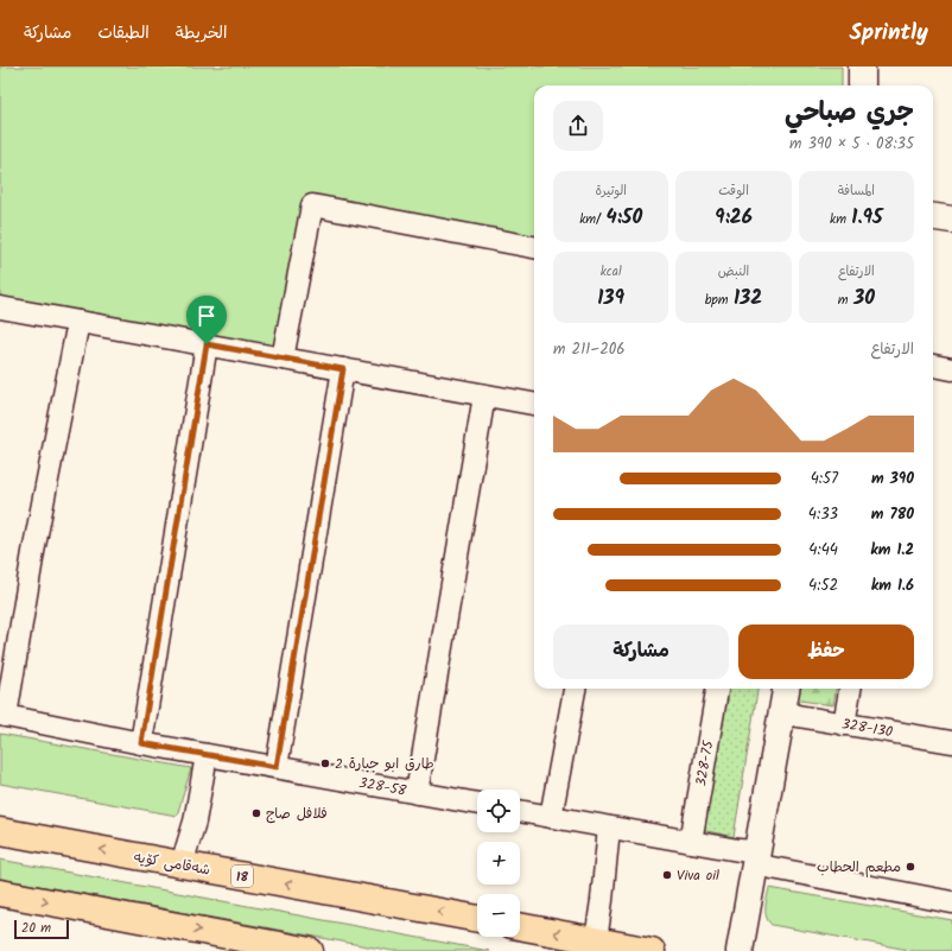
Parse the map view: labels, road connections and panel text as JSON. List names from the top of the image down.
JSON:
{
  "streets": {
    "highway": ["شەقامی کۆیە", "18"],
    "street": ["328-130", "328-75", "328-58"]
  },
  "places": [
    "طارق ابو جبارة 2",
    "فلافل صاج",
    "مطعم الحطاب",
    "Viva oil"
  ],
  "scale_bar": "20 m",
  "page": {
    "header": "Sprintly",
    "nav": ["الخريطة", "الطبقات", "مشاركة"],
    "heading": ["جري صباحي", "08:35 · 5 × 390 m"],
    "stats": [
      ["المسافة", "1.95 km"],
      ["الوقت", "9:26"],
      ["الوتيرة", "4:50 /km"],
      ["الارتفاع", "30 m"],
      ["النبض", "132 bpm"],
      ["kcal", "139"]
    ],
    "chart": ["الارتفاع", "206–211 m"],
    "list": [
      {
        "name": "390 m",
        "note": "4:57"
      },
      {
        "name": "780 m",
        "note": "4:33"
      },
      {
        "name": "1.2 km",
        "note": "4:44"
      },
      {
        "name": "1.6 km",
        "note": "4:52"
      }
    ],
    "buttons": ["حفظ", "مشاركة"],
    "map_buttons": ["+", "−"],
    "scale": "20 m"
  }
}
